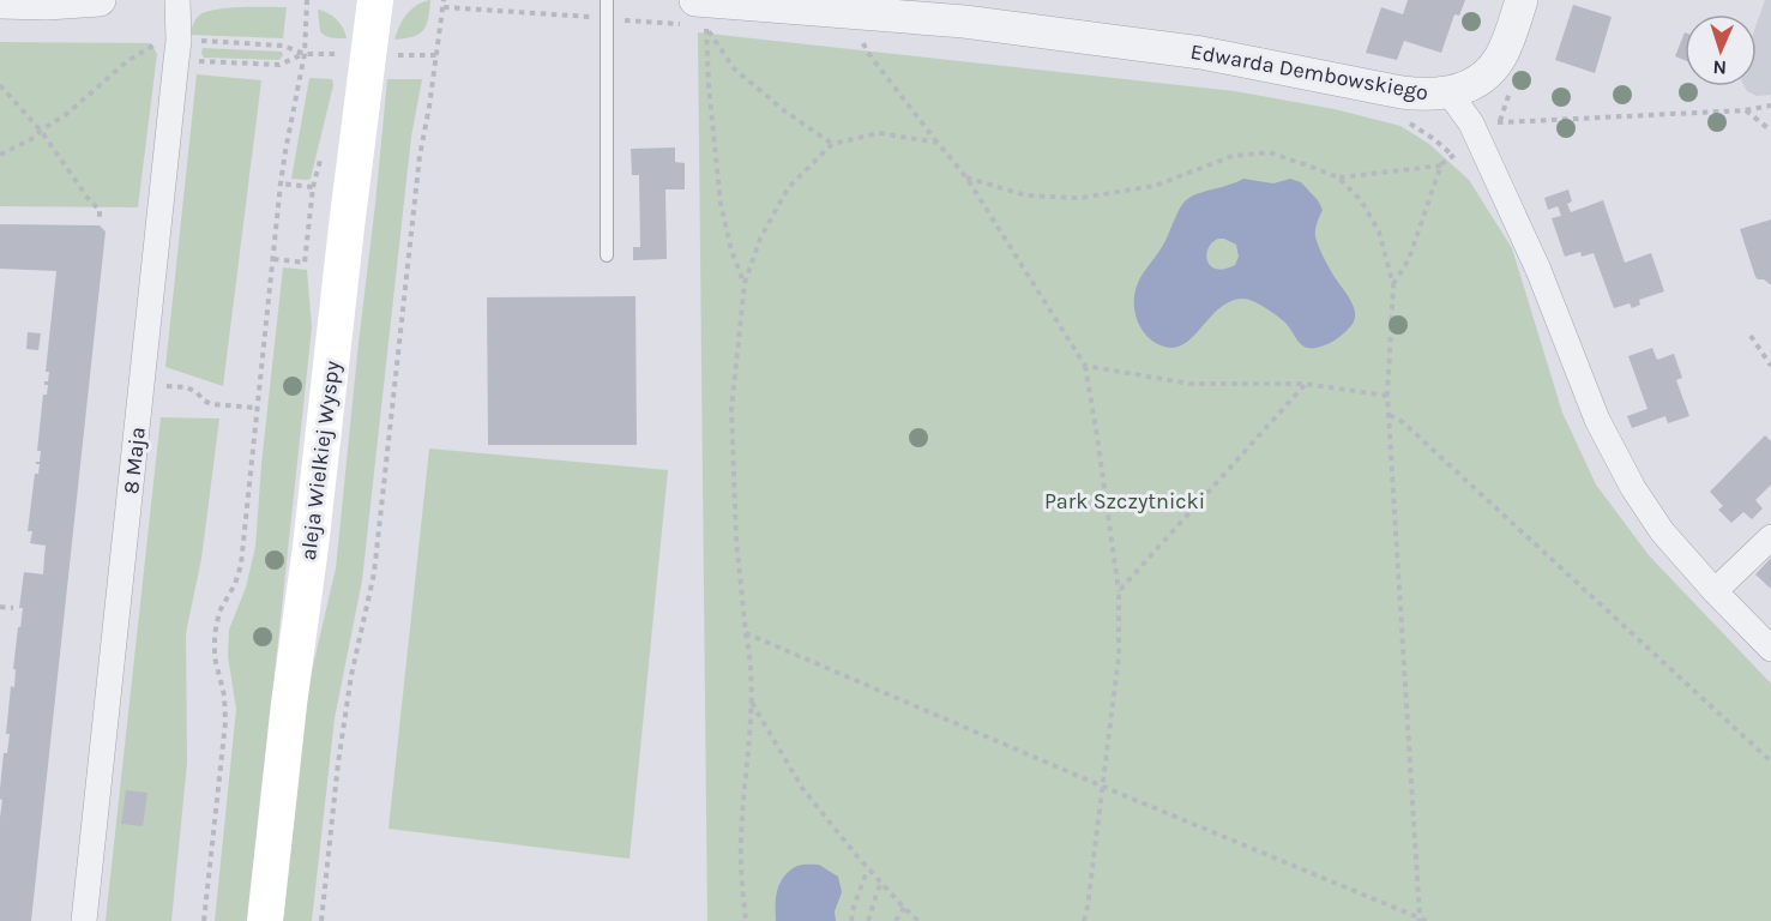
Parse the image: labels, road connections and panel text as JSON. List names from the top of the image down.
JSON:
{
  "streets": {
    "main road": ["aleja Wielkiej Wyspy"],
    "street": ["Edwarda Dembowskiego", "8 Maja"]
  },
  "parks": ["Park Szczytnicki"],
  "north": "bottom"
}
